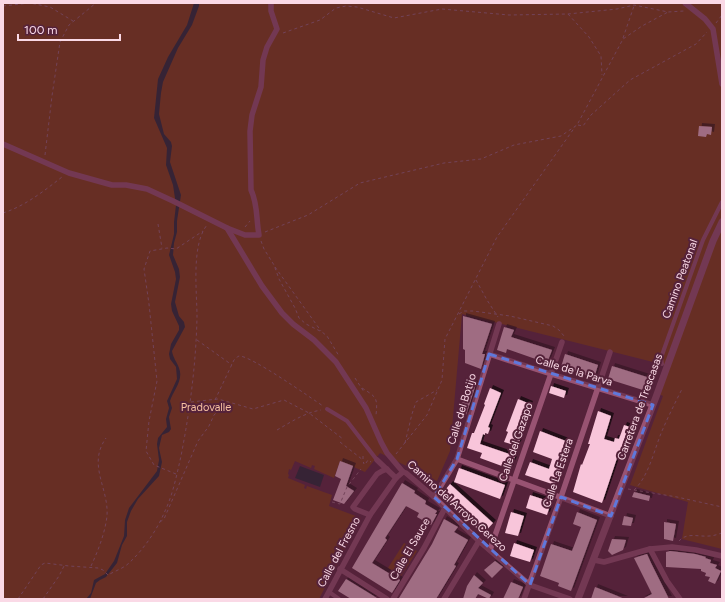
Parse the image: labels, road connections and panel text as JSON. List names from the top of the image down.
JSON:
{
  "streets": {
    "street": [
      "Camino Peatonal",
      "Calle de la Parva",
      "Carretera de Trescasas",
      "Calle del Botijo",
      "Calle del Gazapo",
      "Calle La Estera",
      "Camino del Arroyo Cerezo",
      "Calle El Sauce",
      "Calle del Fresno"
    ]
  },
  "crossings": [
    ["Calle de la Parva", "Carretera de Trescasas"],
    ["Calle de la Parva", "Calle del Botijo"],
    ["Calle de la Parva", "Calle del Gazapo"],
    ["Calle de la Parva", "Calle La Estera"],
    ["Calle del Botijo", "Camino del Arroyo Cerezo"],
    ["Calle del Gazapo", "Camino del Arroyo Cerezo"],
    ["Calle La Estera", "Camino del Arroyo Cerezo"],
    ["Camino del Arroyo Cerezo", "Calle El Sauce"],
    ["Camino del Arroyo Cerezo", "Calle del Fresno"]
  ],
  "parks": ["Pradovalle"],
  "scale_bar": "100 m"
}
